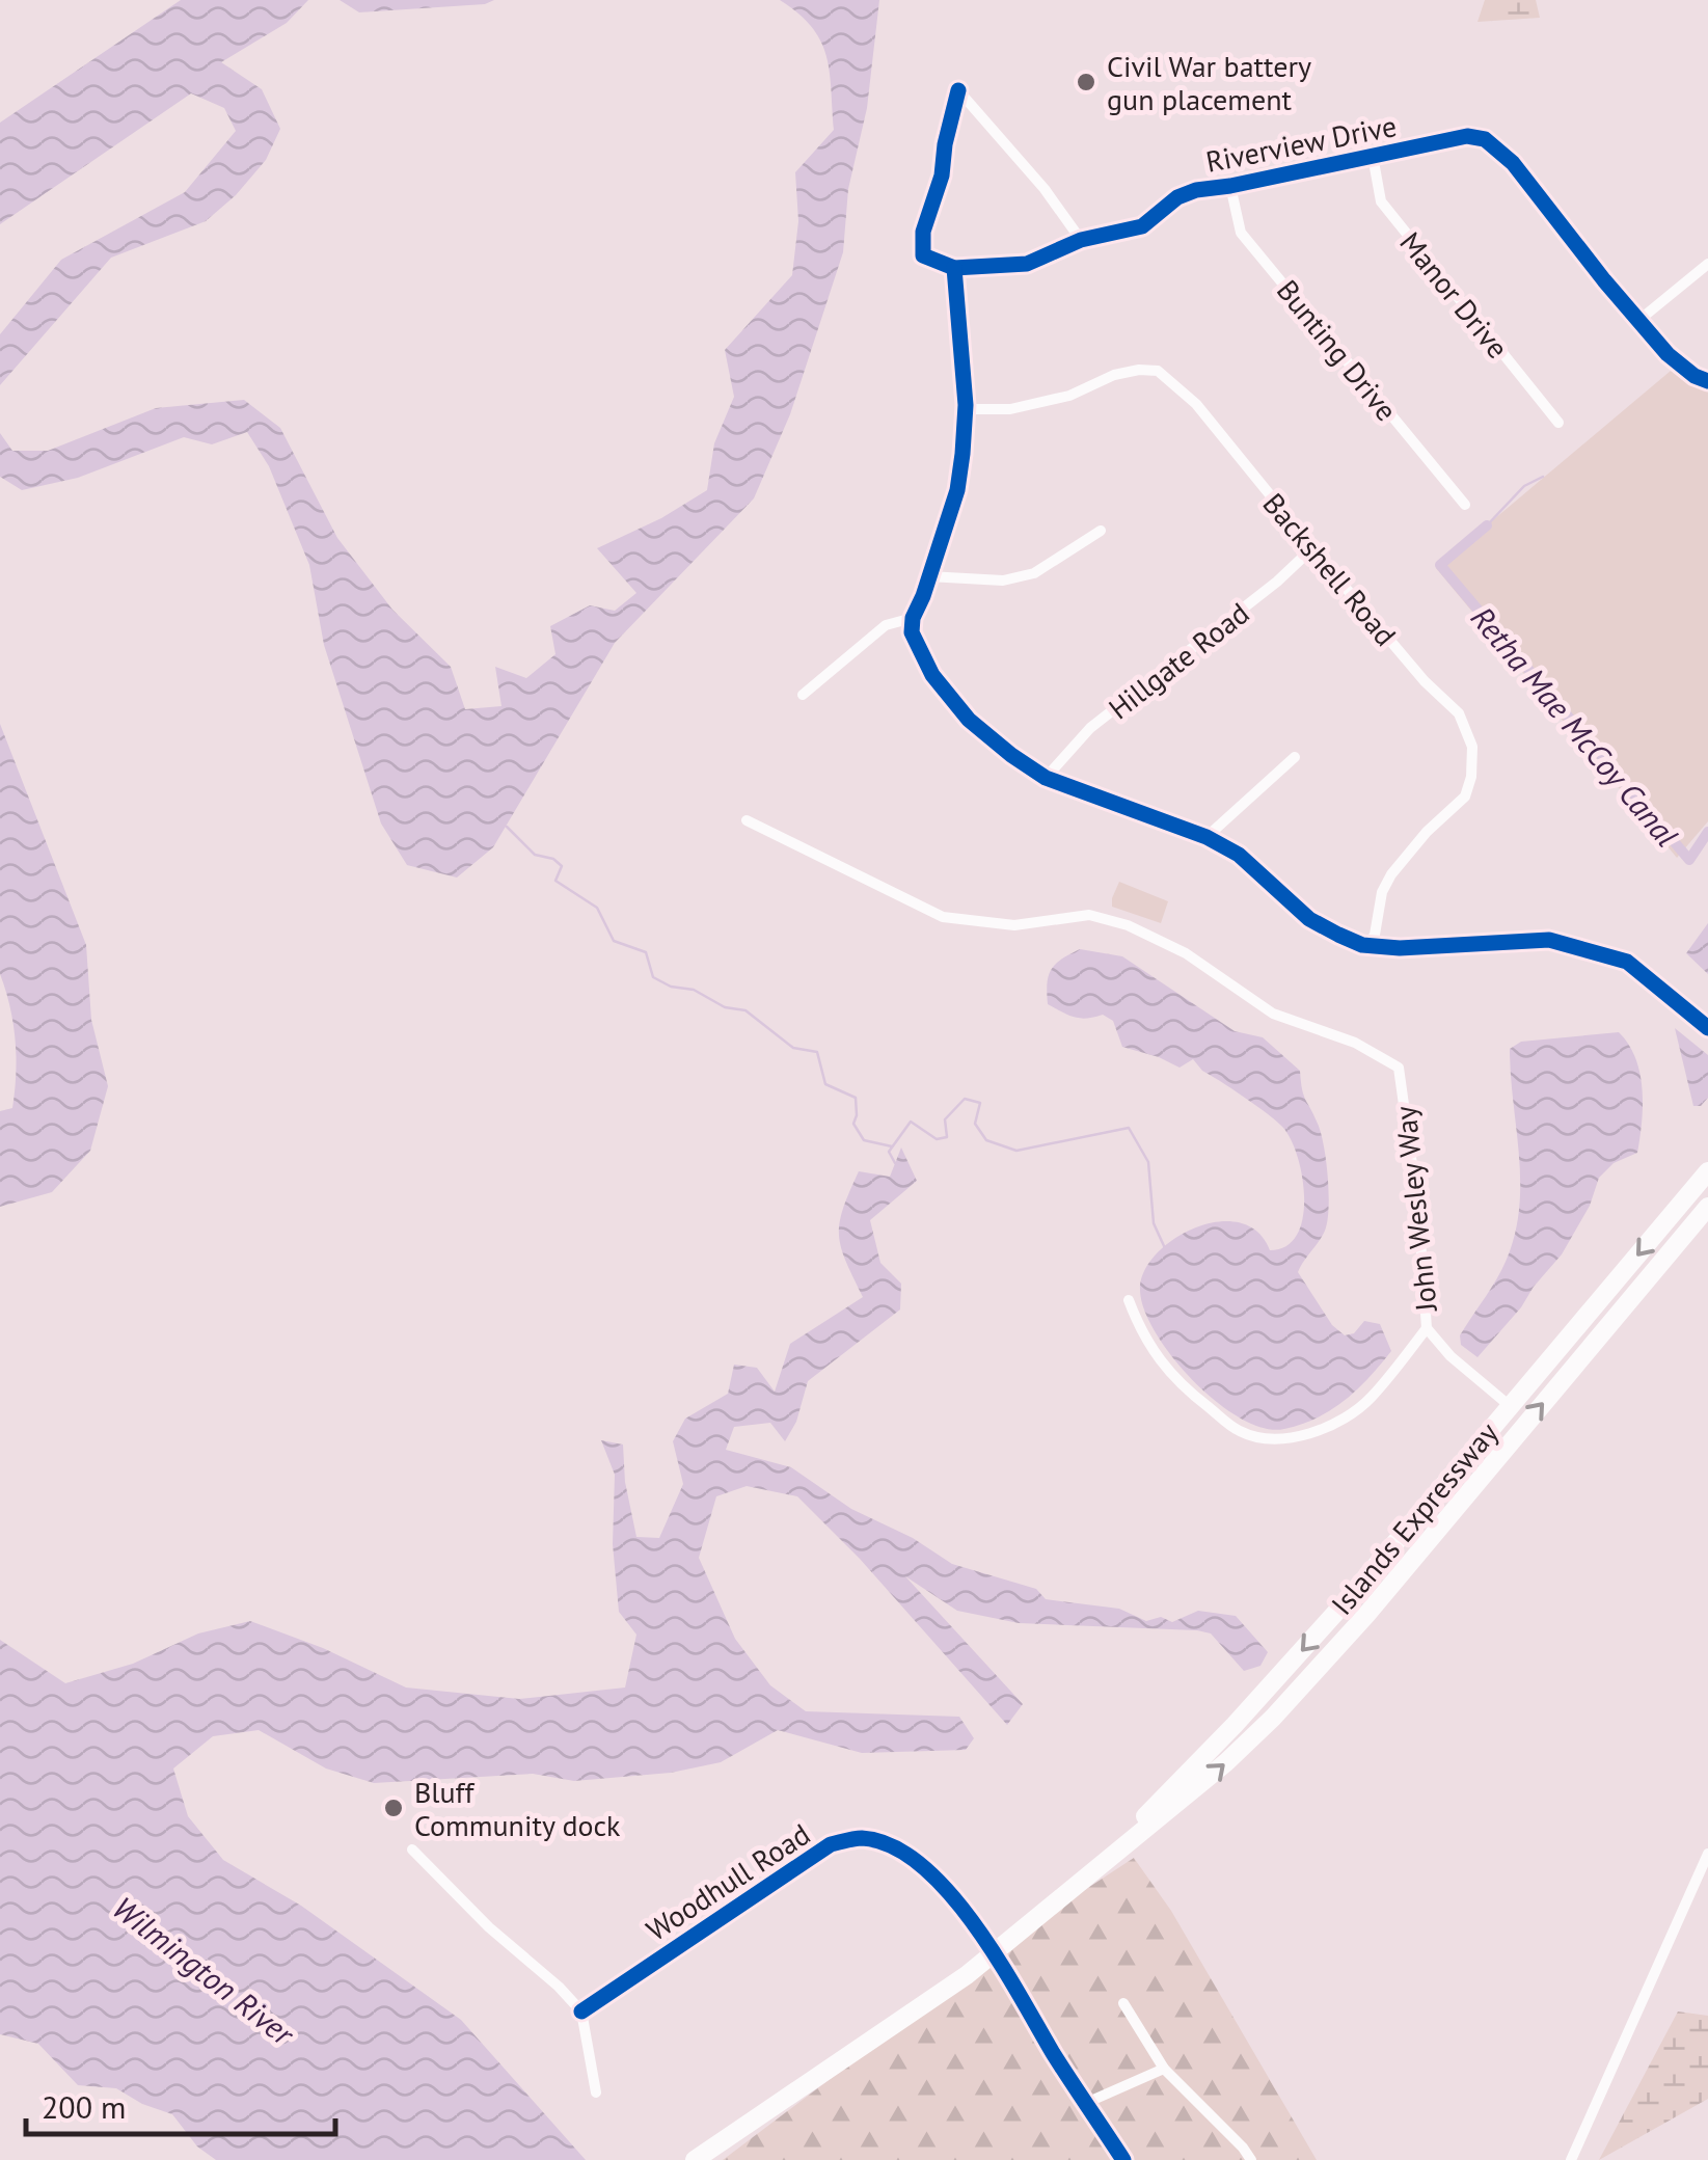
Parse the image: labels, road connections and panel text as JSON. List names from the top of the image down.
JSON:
{
  "streets": {
    "main road": ["Islands Expressway"],
    "street": [
      "Riverview Drive",
      "Manor Drive",
      "Bunting Drive",
      "Backshell Road",
      "Hillgate Road",
      "John Wesley Way",
      "Woodhull Road"
    ]
  },
  "crossings": [
    ["Riverview Drive", "Manor Drive"],
    ["Riverview Drive", "Bunting Drive"],
    ["Backshell Road", "Hillgate Road"],
    ["John Wesley Way", "Islands Expressway"],
    ["Islands Expressway", "Woodhull Road"]
  ],
  "water": ["Retha Mae McCoy Canal", "Wilmington River"],
  "places": ["Civil War battery gun placement", "Bluff Community dock"],
  "scale_bar": "200 m"
}
